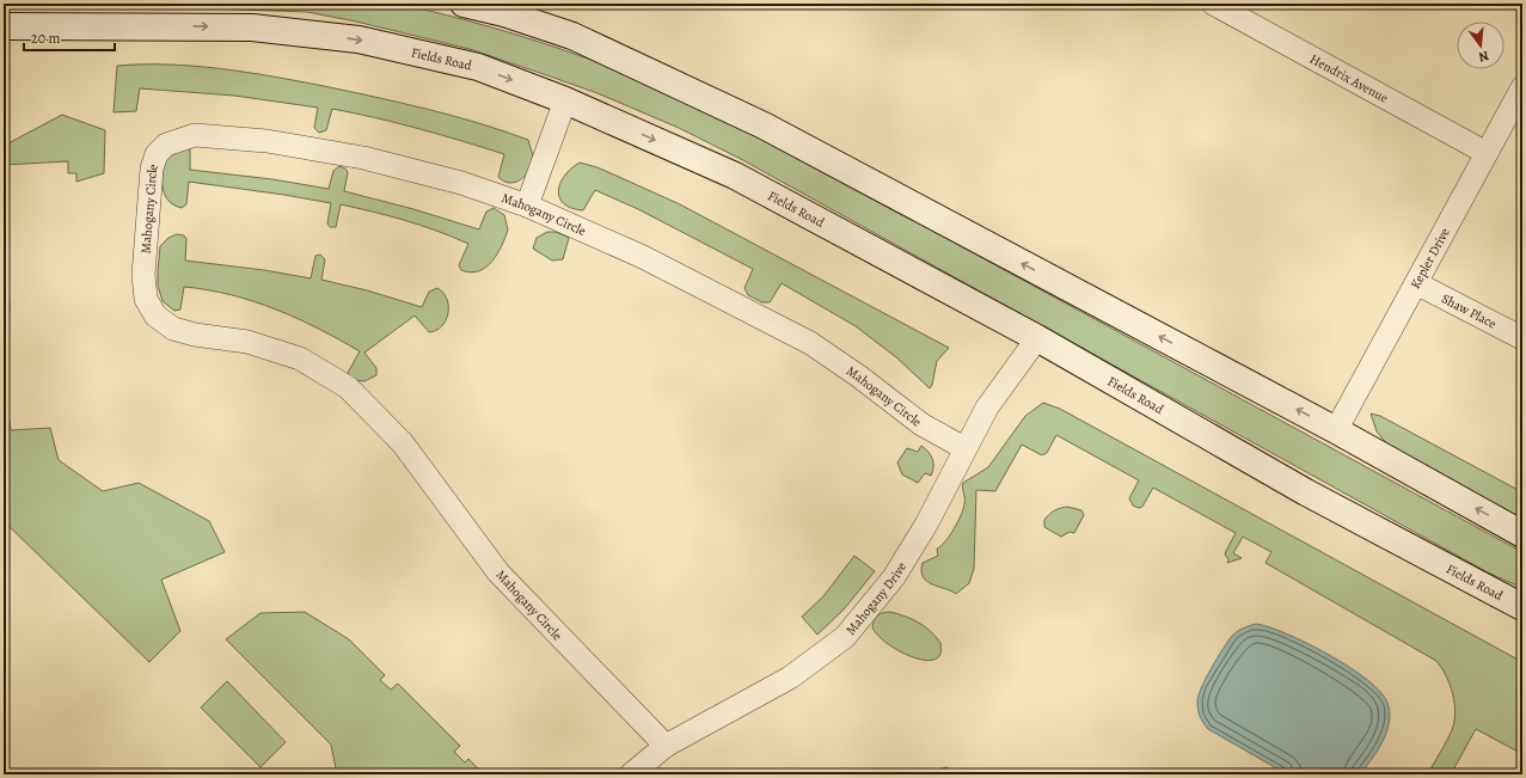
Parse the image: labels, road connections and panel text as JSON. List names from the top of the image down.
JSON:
{
  "streets": {
    "main road": ["Fields Road"],
    "street": [
      "Hendrix Avenue",
      "Mahogany Circle",
      "Kepler Drive",
      "Shaw Place",
      "Mahogany Drive"
    ]
  },
  "crossings": [
    ["Fields Road", "Mahogany Drive"],
    ["Hendrix Avenue", "Kepler Drive"],
    ["Mahogany Circle", "Mahogany Drive"],
    ["Kepler Drive", "Shaw Place"]
  ],
  "scale_bar": "20 m",
  "north": "bottom"
}
